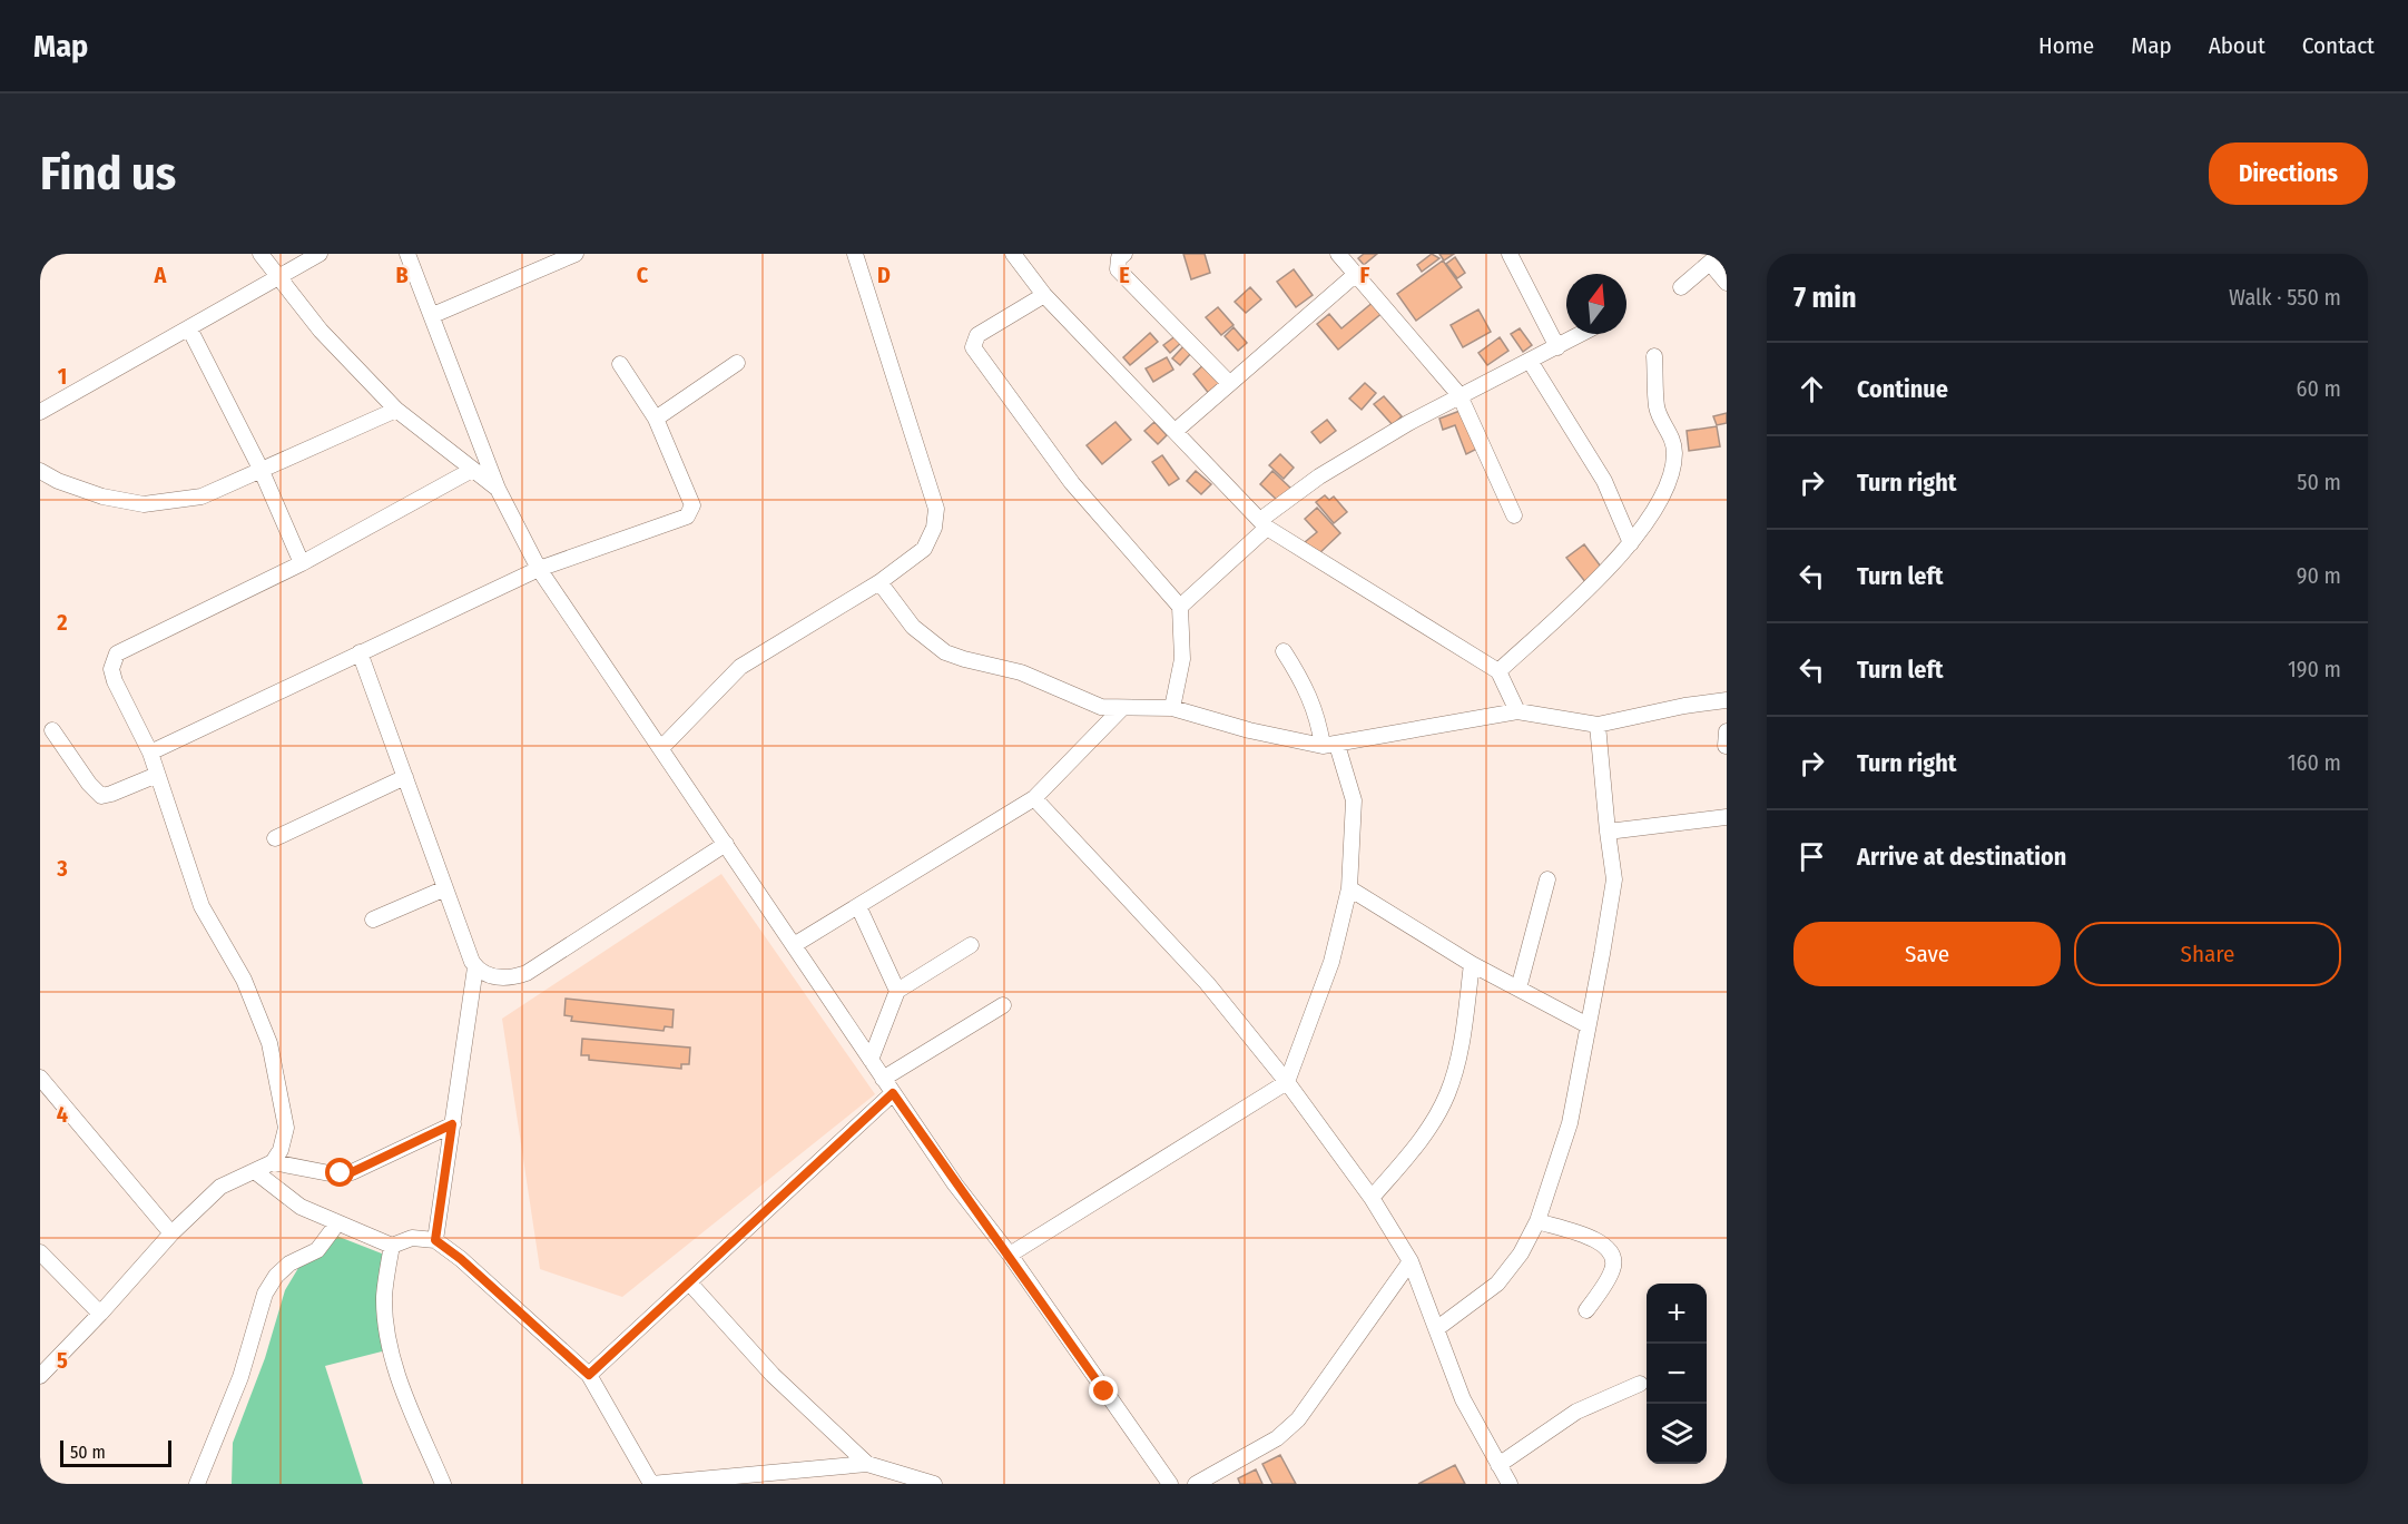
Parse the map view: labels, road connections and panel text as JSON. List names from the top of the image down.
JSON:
{
  "scale_bar": "50 m",
  "north": "top",
  "page": {
    "header": "Map",
    "nav": [
      "Home",
      "Map",
      "About",
      "Contact"
    ],
    "buttons": [
      "Directions",
      ["Save", "Share"]
    ],
    "title": "Find us",
    "heading": ["7 min", "Walk · 550 m"],
    "list": [
      ["Continue", "60 m"],
      ["Turn right", "50 m"],
      ["Turn left", "90 m"],
      ["Turn left", "190 m"],
      ["Turn right", "160 m"],
      "Arrive at destination"
    ],
    "map_buttons": ["+", "−"],
    "scale": "50 m"
  },
  "grid": {
    "columns": [
      "A",
      "B",
      "C",
      "D",
      "E",
      "F"
    ],
    "rows": [
      "1",
      "2",
      "3",
      "4",
      "5"
    ]
  }
}
